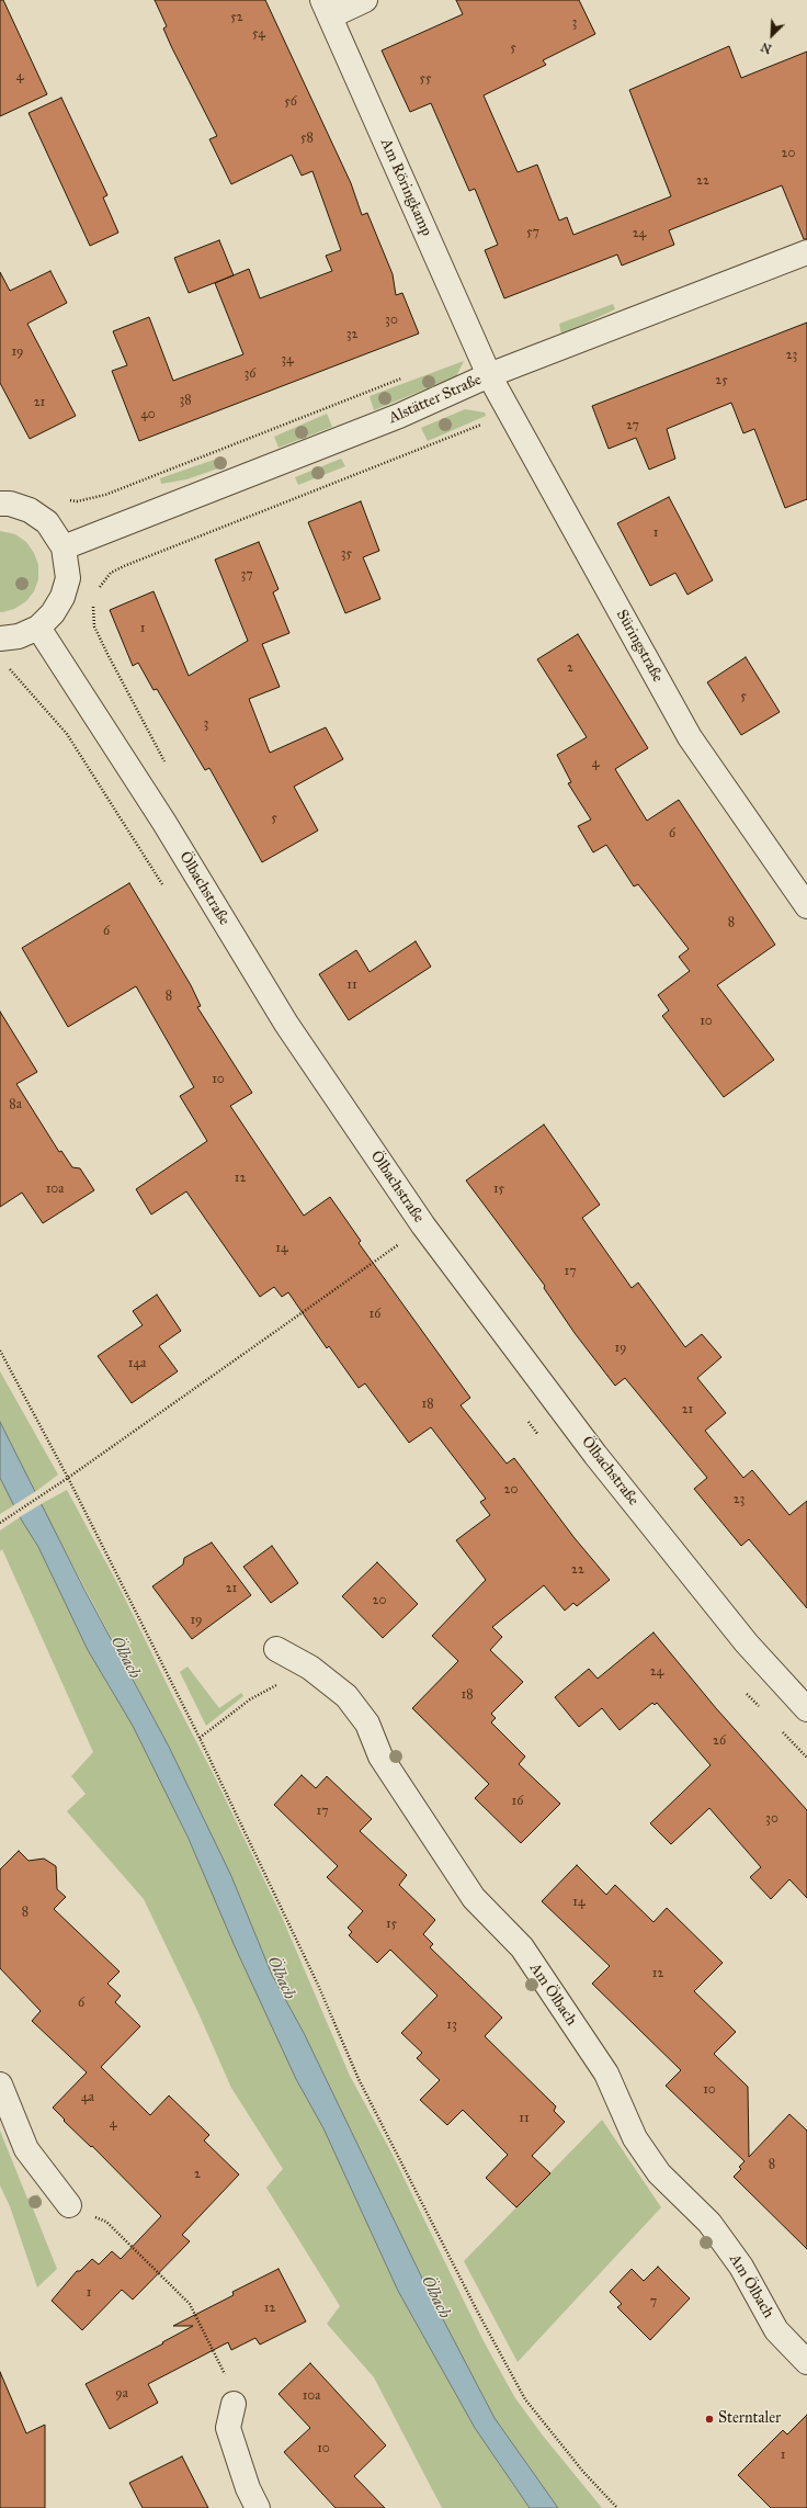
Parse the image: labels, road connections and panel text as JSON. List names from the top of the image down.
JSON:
{
  "streets": {
    "street": [
      "Am Röringkamp",
      "Alstätter Straße",
      "Süringstraße",
      "Ölbachstraße",
      "Am Ölbach"
    ]
  },
  "crossings": [
    ["Am Röringkamp", "Alstätter Straße"],
    ["Am Röringkamp", "Süringstraße"],
    ["Alstätter Straße", "Süringstraße"]
  ],
  "water": ["Ölbach"],
  "places": ["Sterntaler"],
  "house_numbers": [
    "52",
    "3",
    "54",
    "5",
    "4",
    "55",
    "56",
    "58",
    "20",
    "22",
    "57",
    "24",
    "30",
    "32",
    "19",
    "23",
    "34",
    "36",
    "25",
    "38",
    "21",
    "40",
    "27",
    "1",
    "35",
    "37",
    "1",
    "2",
    "5",
    "3",
    "4",
    "5",
    "6",
    "8",
    "6",
    "11",
    "8",
    "10",
    "10",
    "8a",
    "12",
    "10a",
    "15",
    "14",
    "17",
    "16",
    "19",
    "14a",
    "18",
    "21",
    "20",
    "23",
    "22",
    "21",
    "20",
    "19",
    "24",
    "18",
    "26",
    "16",
    "17",
    "30",
    "14",
    "8",
    "15",
    "12",
    "6",
    "13",
    "10",
    "4a",
    "11",
    "4",
    "8",
    "2",
    "1",
    "7",
    "12",
    "9a",
    "10a",
    "10",
    "1"
  ],
  "north": "bottom left"
}
